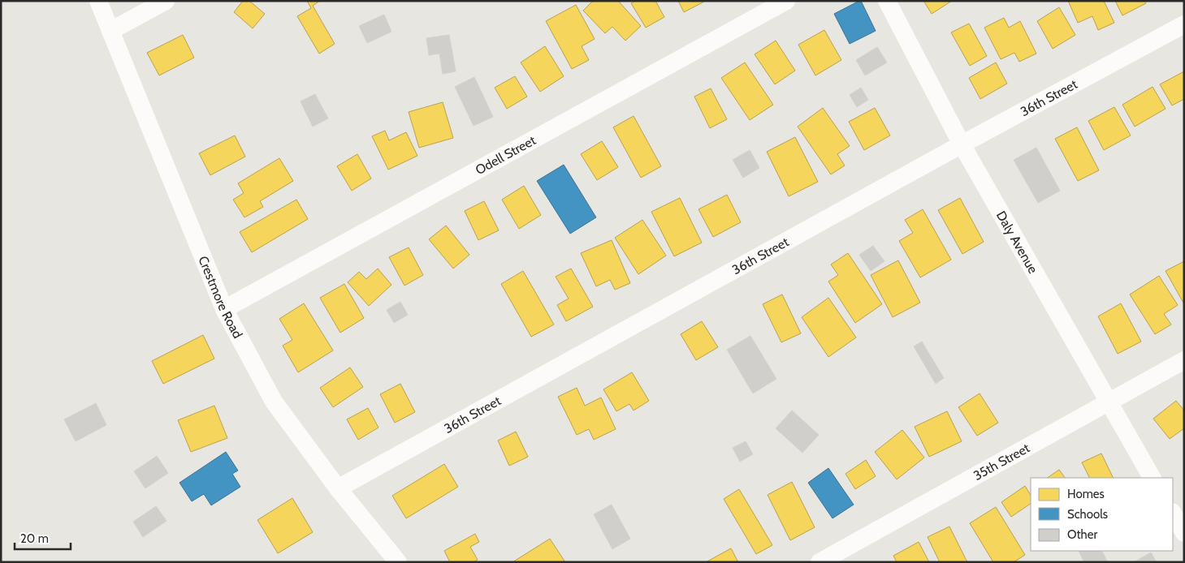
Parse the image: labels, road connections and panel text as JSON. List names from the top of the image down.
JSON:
{
  "streets": {
    "street": [
      "36th Street",
      "Odell Street",
      "Daly Avenue",
      "Crestmore Road",
      "35th Street"
    ]
  },
  "crossings": [
    ["36th Street", "Daly Avenue"],
    ["36th Street", "Crestmore Road"],
    ["Odell Street", "Crestmore Road"],
    ["Daly Avenue", "35th Street"]
  ],
  "legend": ["Homes", "Schools", "Other"],
  "scale_bar": "20 m"
}
